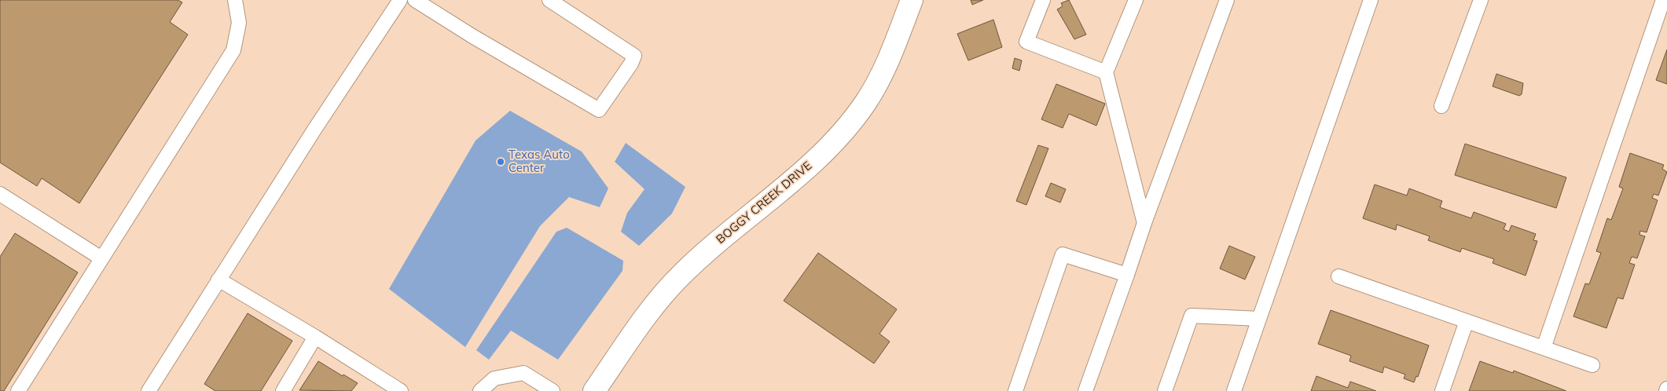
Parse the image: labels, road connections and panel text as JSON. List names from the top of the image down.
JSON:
{
  "streets": {
    "street": ["BOGGY CREEK DRIVE"]
  },
  "places": ["Texas Auto Center"]
}
